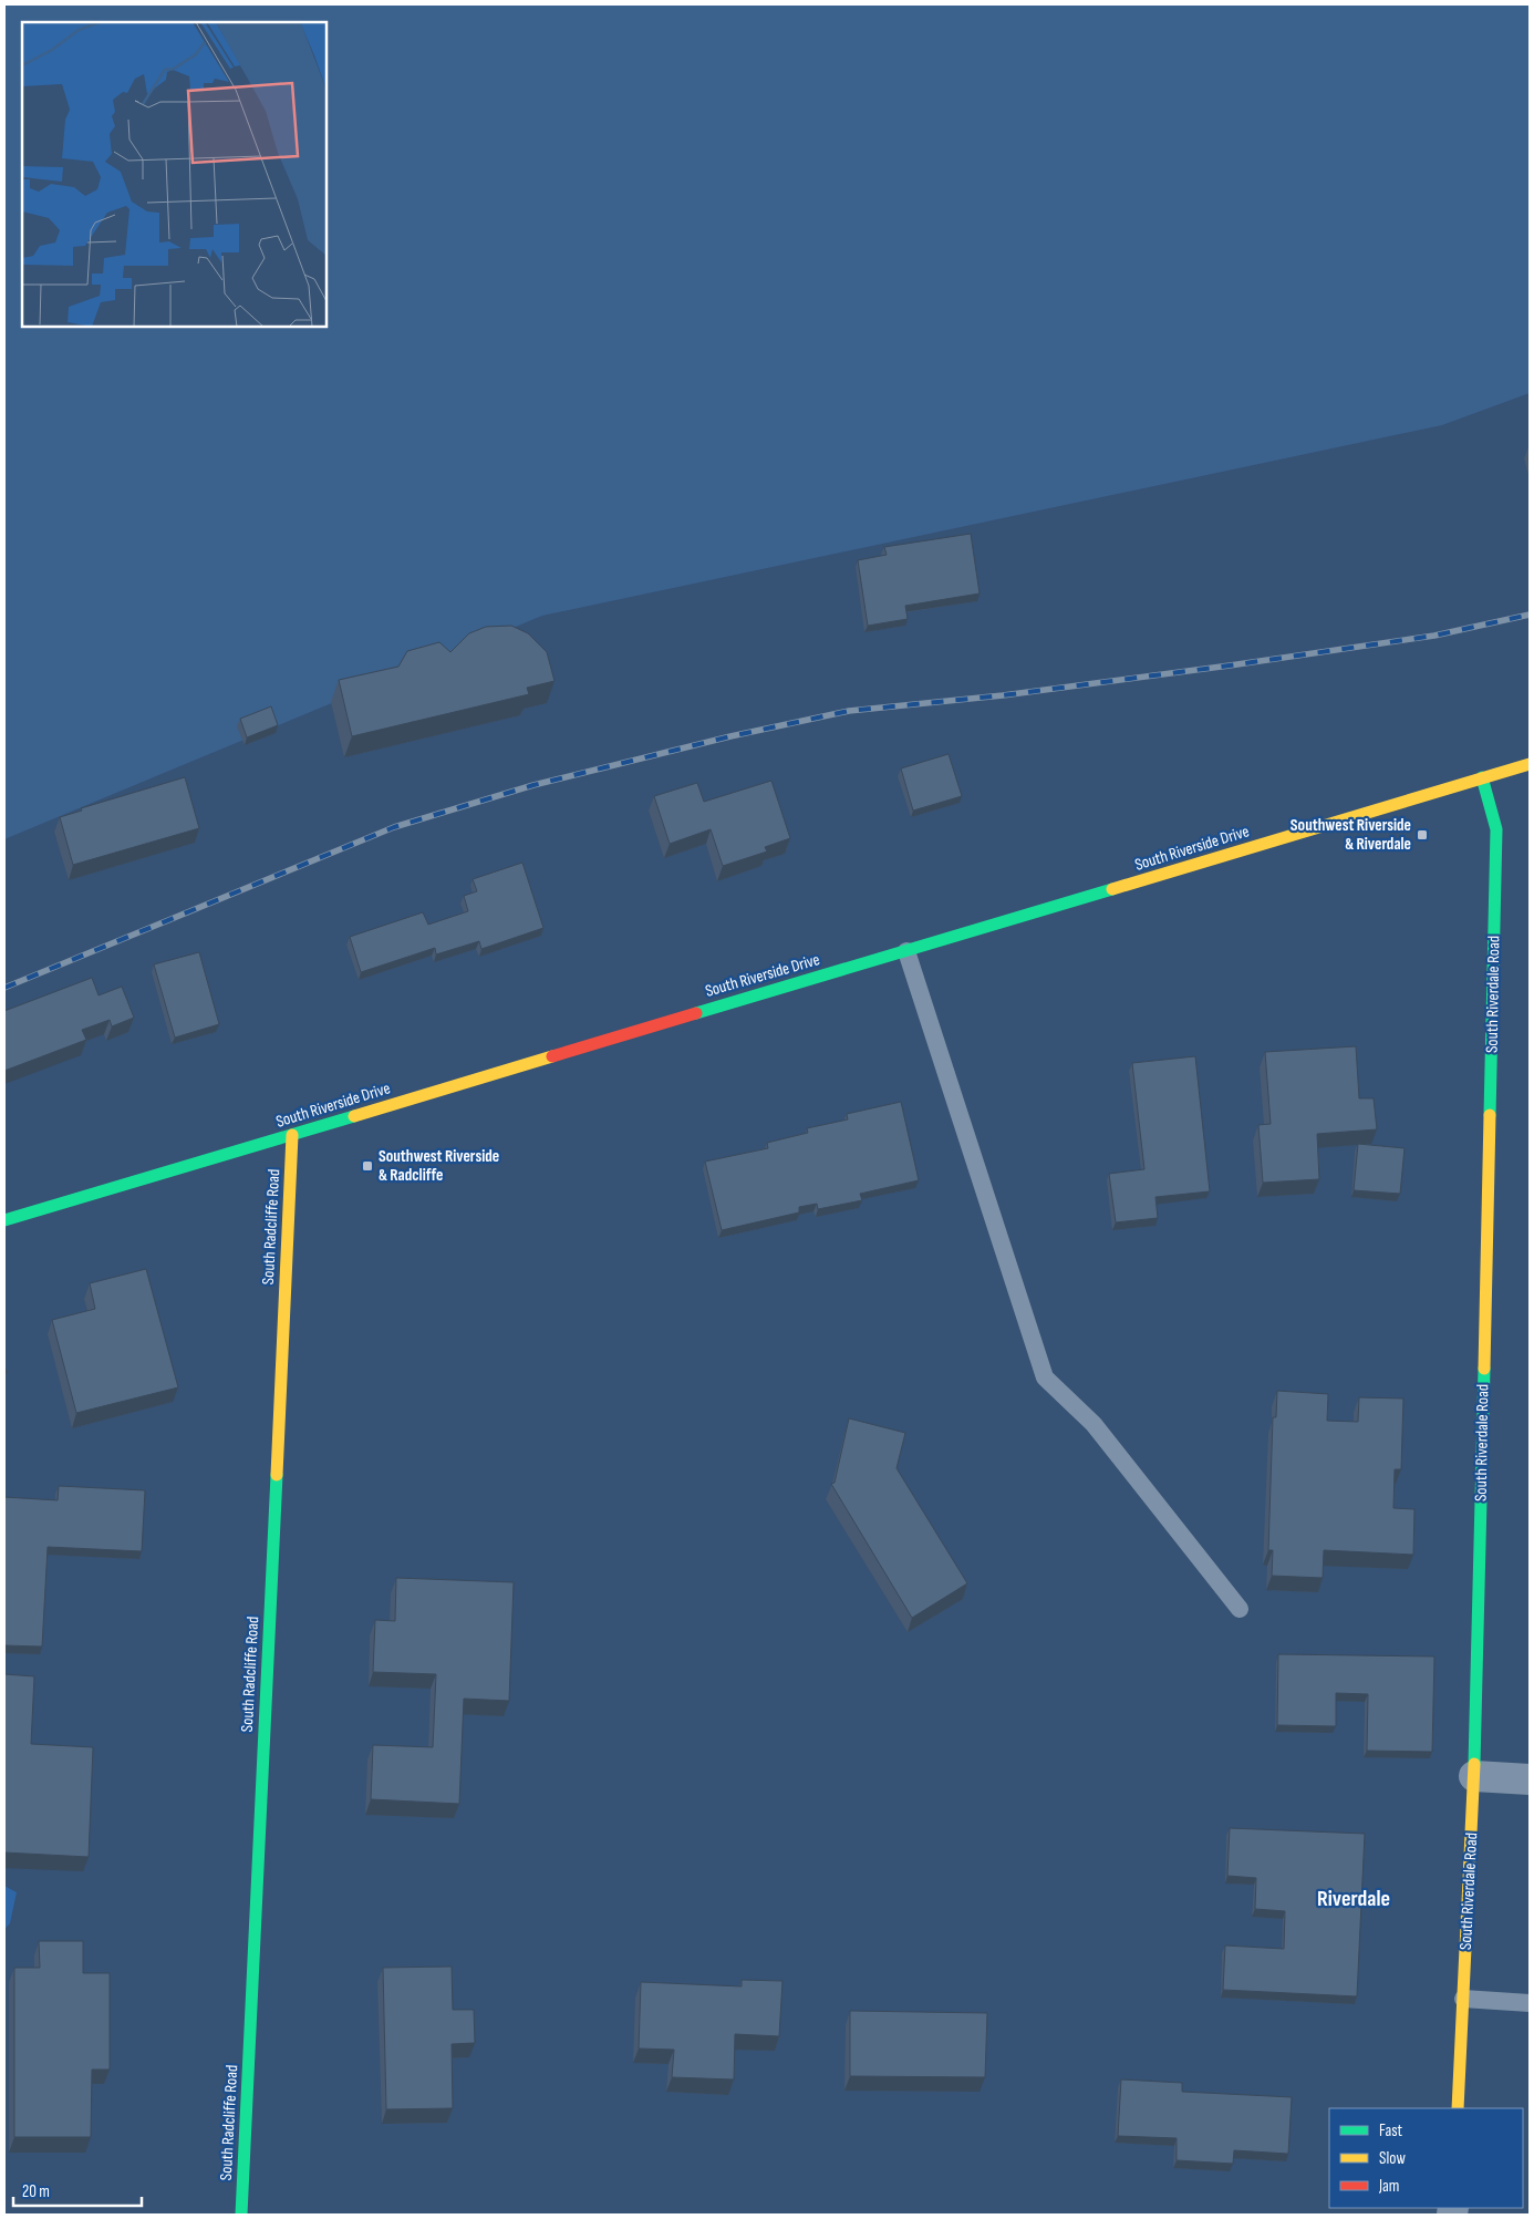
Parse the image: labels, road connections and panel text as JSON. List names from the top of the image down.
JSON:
{
  "streets": {
    "street": ["South Riverside Drive", "South Riverdale Road", "South Radcliffe Road"]
  },
  "crossings": [
    ["South Riverside Drive", "South Riverdale Road"],
    ["South Riverside Drive", "South Radcliffe Road"]
  ],
  "districts": ["Riverdale"],
  "places": {
    "transit": ["Southwest Riverside & Riverdale", "Southwest Riverside & Radcliffe"]
  },
  "legend": ["Fast", "Slow", "Jam"],
  "scale_bar": "20 m"
}
